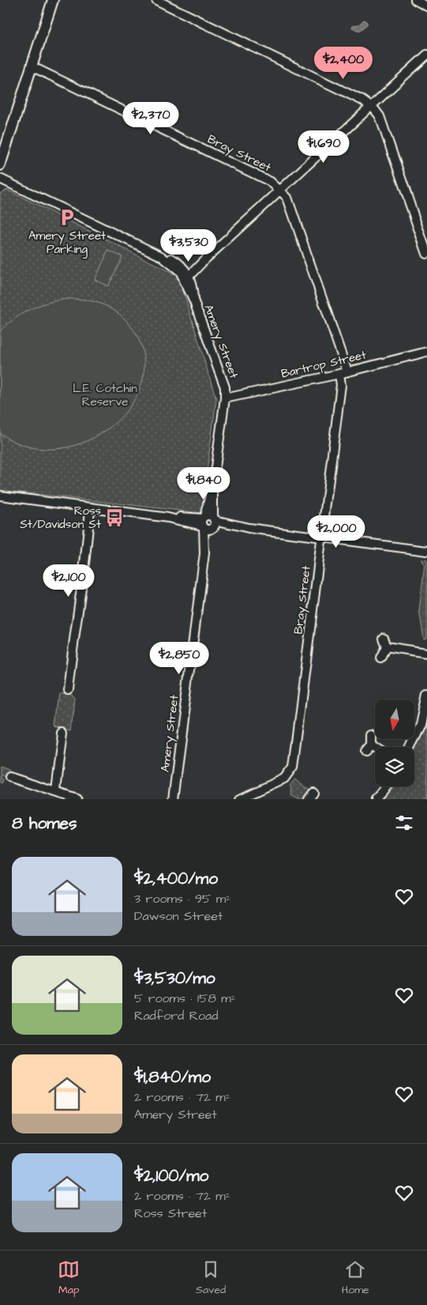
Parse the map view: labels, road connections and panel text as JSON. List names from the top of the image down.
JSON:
{
  "streets": {
    "street": ["Bray Street", "Amery Street", "Bartrop Street"]
  },
  "crossings": [
    ["Bray Street", "Bartrop Street"],
    ["Amery Street", "Bartrop Street"]
  ],
  "parks": ["L.E. Cotchin Reserve"],
  "places": {
    "parking": ["Amery Street Parking"],
    "bus stop": ["Ross St/Davidson St"]
  },
  "north": "bottom",
  "page": {
    "price": [
      "$2,400",
      "$2,370",
      "$1,690",
      "$3,530",
      "$1,840",
      "$2,000",
      "$2,100",
      "$2,850"
    ],
    "heading": "8 homes",
    "list": [
      {
        "name": "$2,400/mo",
        "note": "3 rooms · 95 m² · Dawson Street"
      },
      {
        "name": "$3,530/mo",
        "note": "5 rooms · 158 m² · Radford Road"
      },
      {
        "name": "$1,840/mo",
        "note": "2 rooms · 72 m² · Amery Street"
      },
      {
        "name": "$2,100/mo",
        "note": "2 rooms · 72 m² · Ross Street"
      }
    ],
    "tabs": ["Map", "Saved", "Home"]
  }
}
